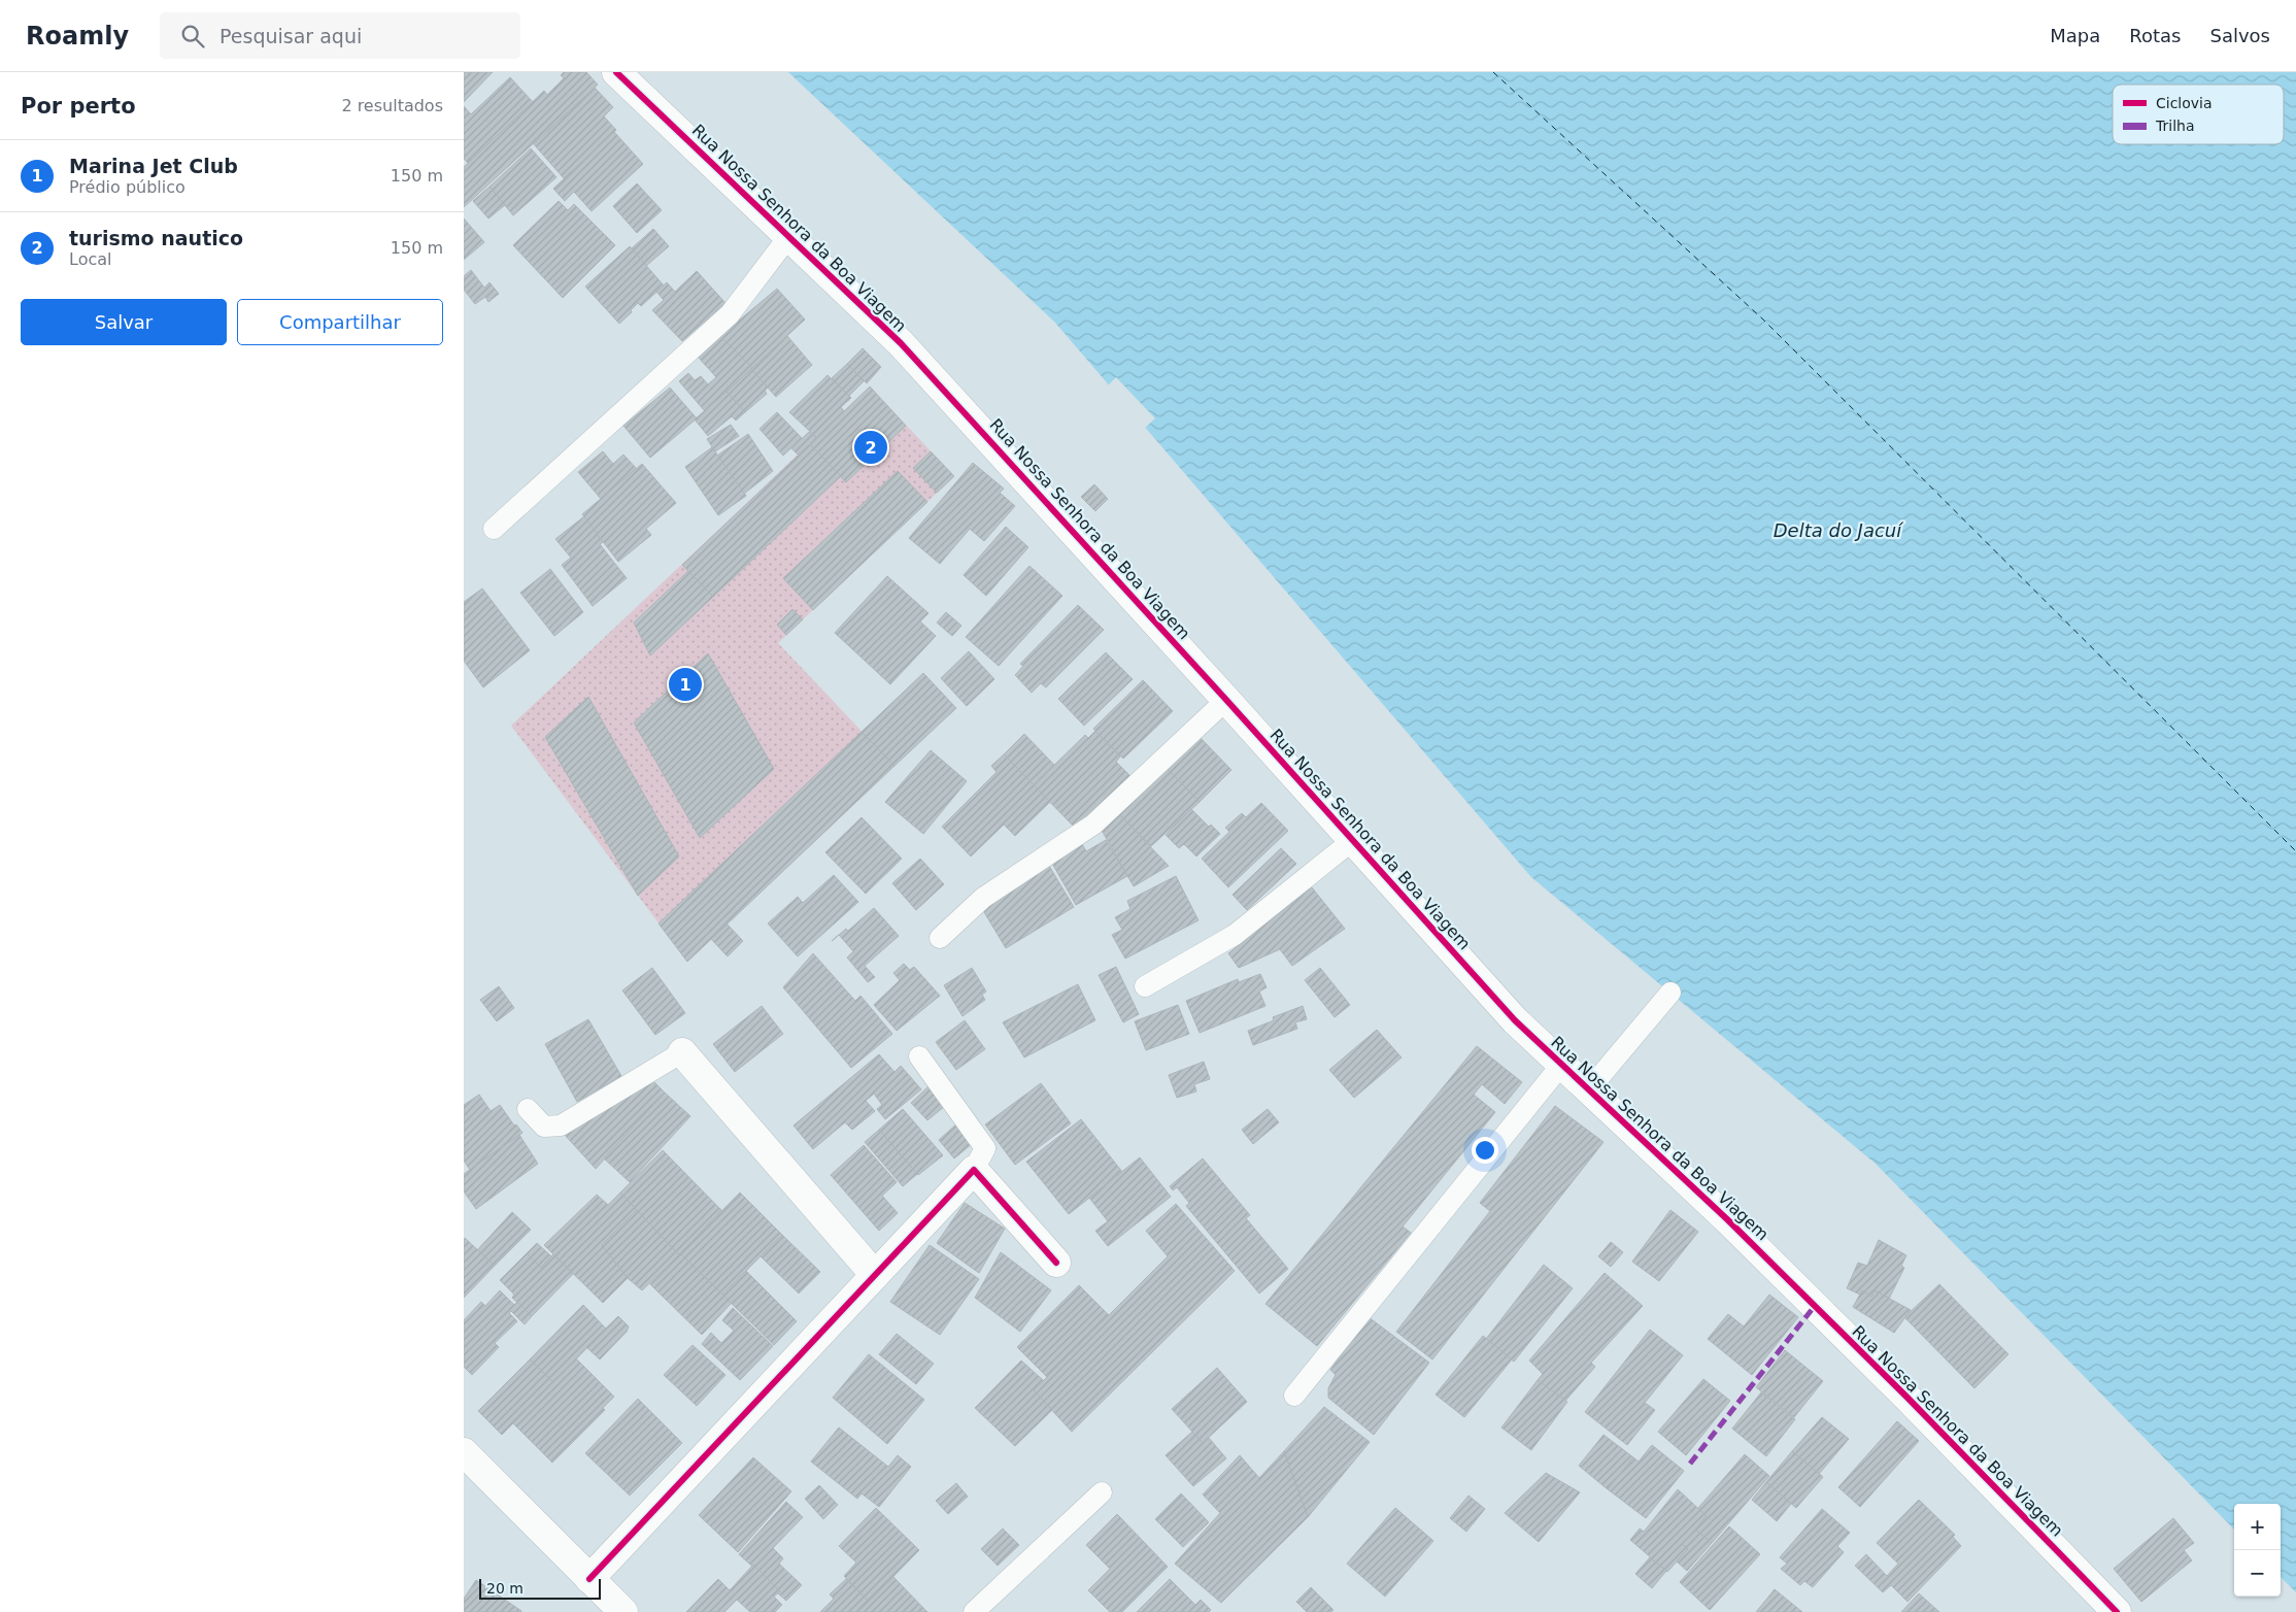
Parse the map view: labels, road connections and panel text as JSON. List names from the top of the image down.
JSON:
{
  "streets": {
    "street": ["Rua Nossa Senhora da Boa Viagem"]
  },
  "water": ["Delta do Jacuí"],
  "legend": ["Ciclovia", "Trilha"],
  "scale_bar": "20 m",
  "page": {
    "header": "Roamly",
    "search": "Pesquisar aqui",
    "nav": ["Mapa", "Rotas", "Salvos"],
    "heading": ["Por perto", "2 resultados"],
    "list": [
      {
        "mark": "1",
        "name": "Marina Jet Club",
        "note": "Prédio público",
        "value": "150 m"
      },
      {
        "mark": "2",
        "name": "turismo nautico",
        "note": "Local",
        "value": "150 m"
      }
    ],
    "buttons": ["Salvar", "Compartilhar"],
    "pins": ["2", "1"],
    "map_buttons": ["+", "−"],
    "scale": "20 m"
  }
}
